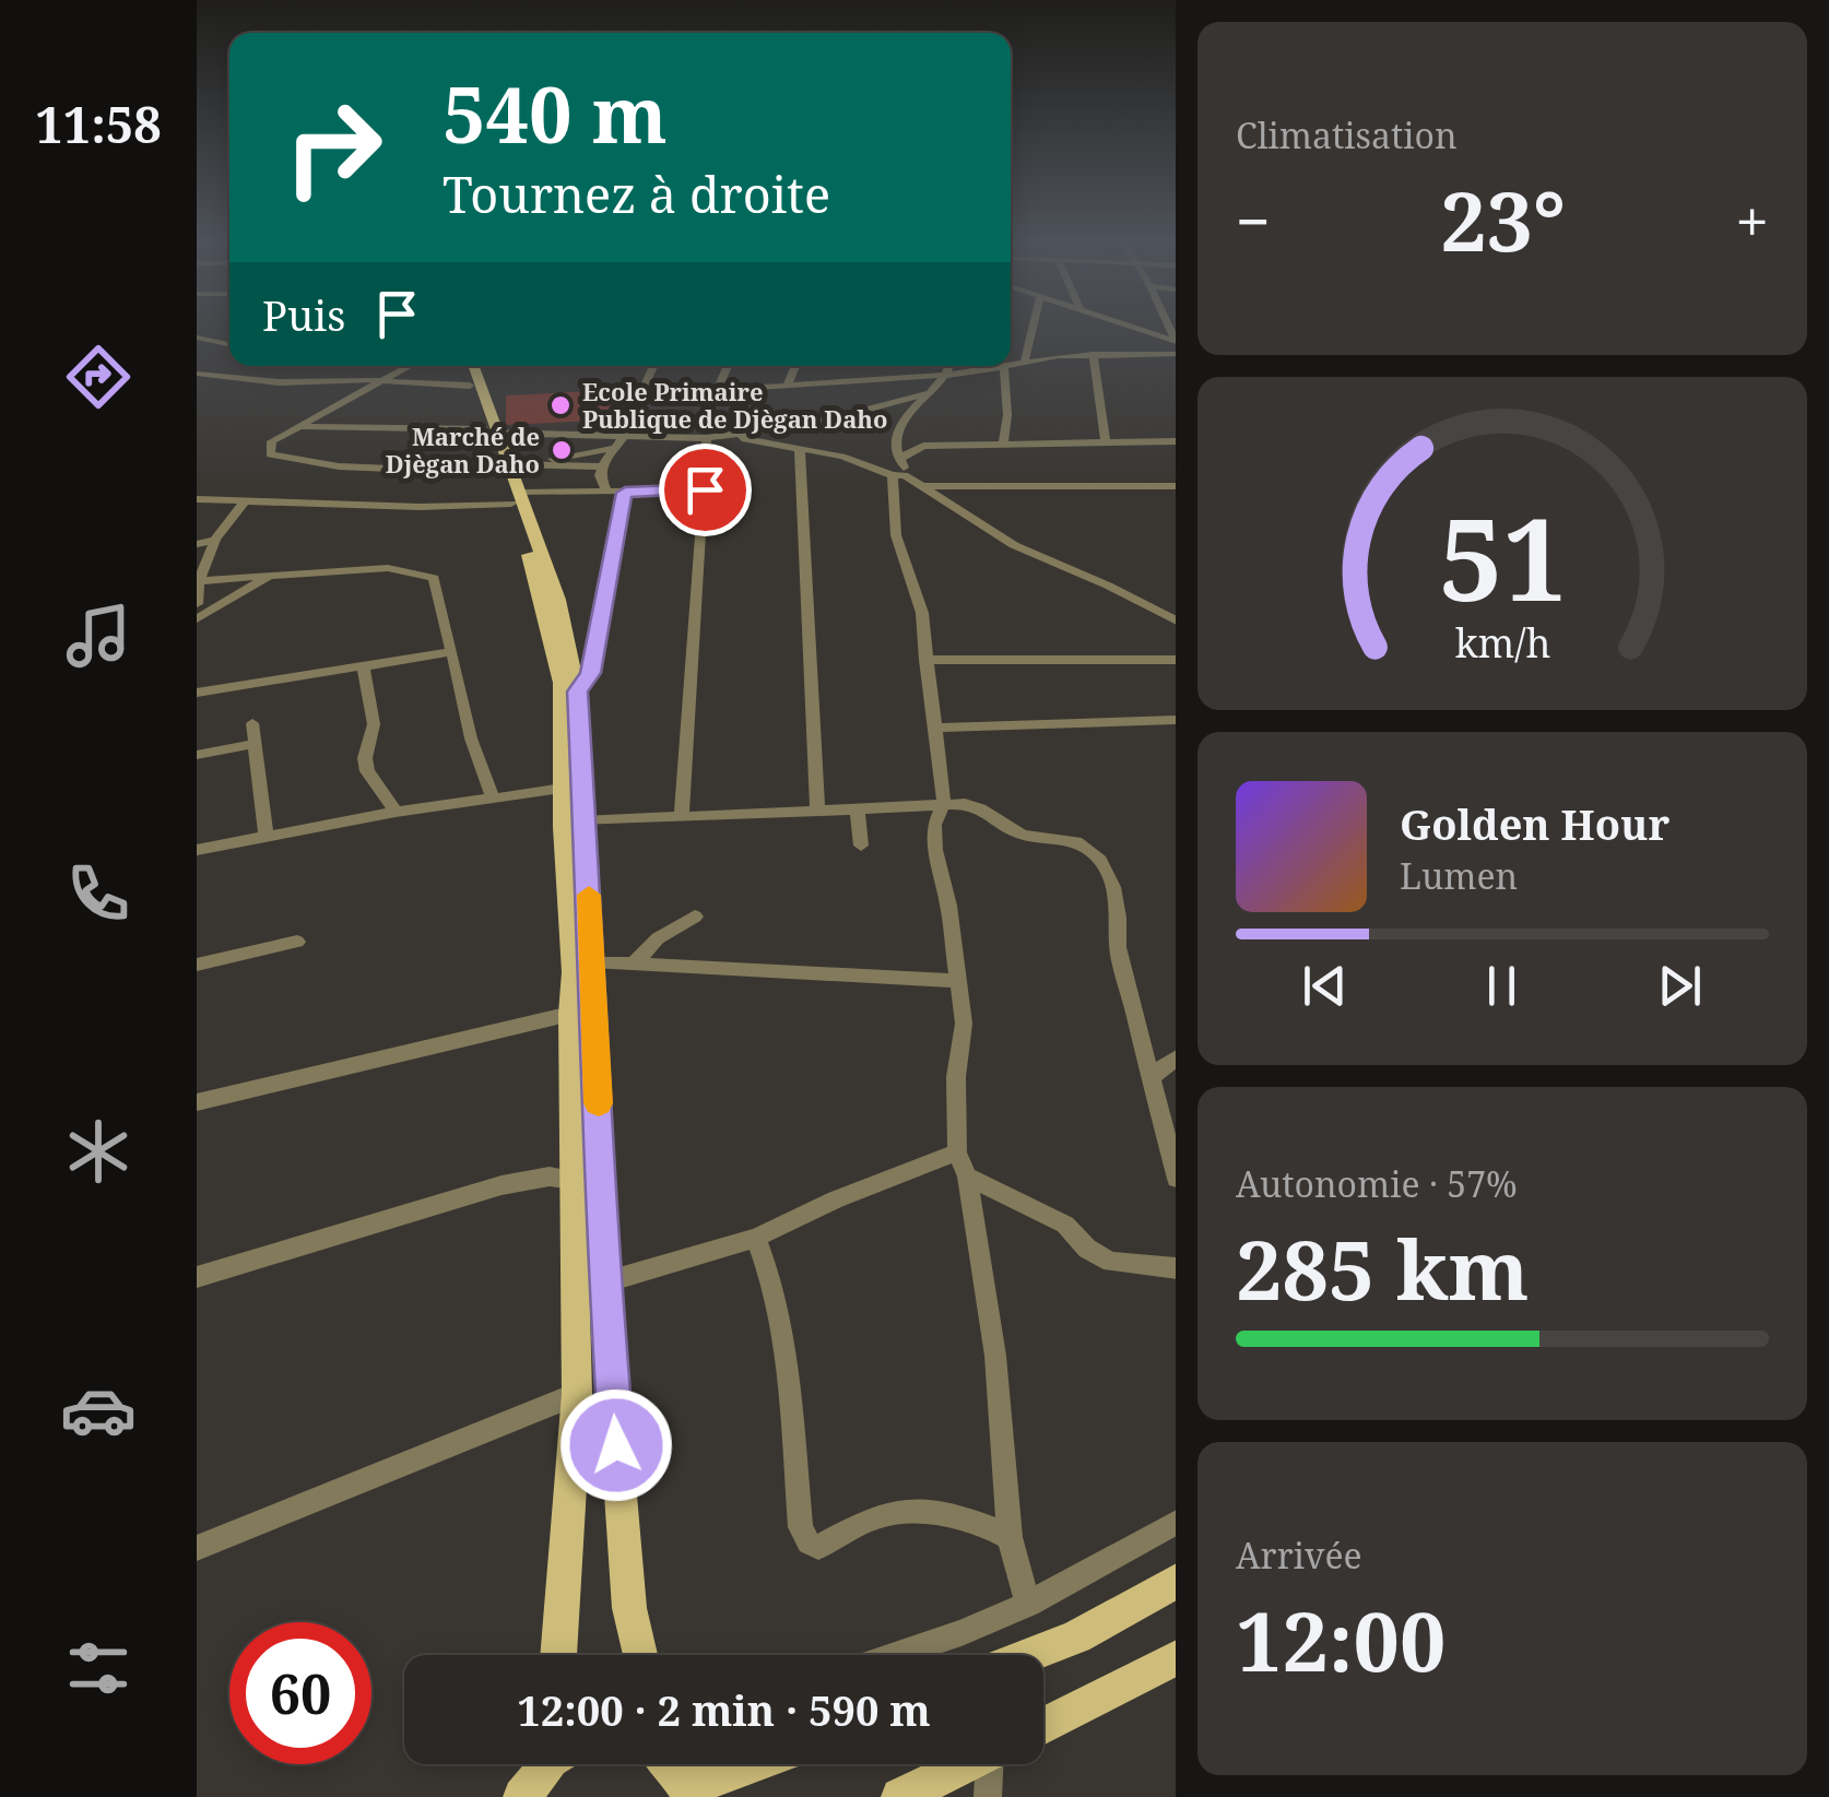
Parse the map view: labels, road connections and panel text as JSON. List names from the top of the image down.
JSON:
{
  "places": ["Ecole Primaire Publique de Djègan Daho", "Marché de Djègan Daho"],
  "page": {
    "tabs": "11:58",
    "tile": [
      "Climatisation",
      ["Autonomie · 57%", "285 km"],
      ["Arrivée", "12:00"]
    ],
    "turn": ["540 m", "Tournez à droite"],
    "heat": ["−", "23°", "+"],
    "then": "Puis",
    "song": ["Golden Hour", "Lumen"],
    "limit": "60",
    "trip": "12:00 · 2 min · 590 m",
    "gauge": ["51", "km/h"]
  }
}
